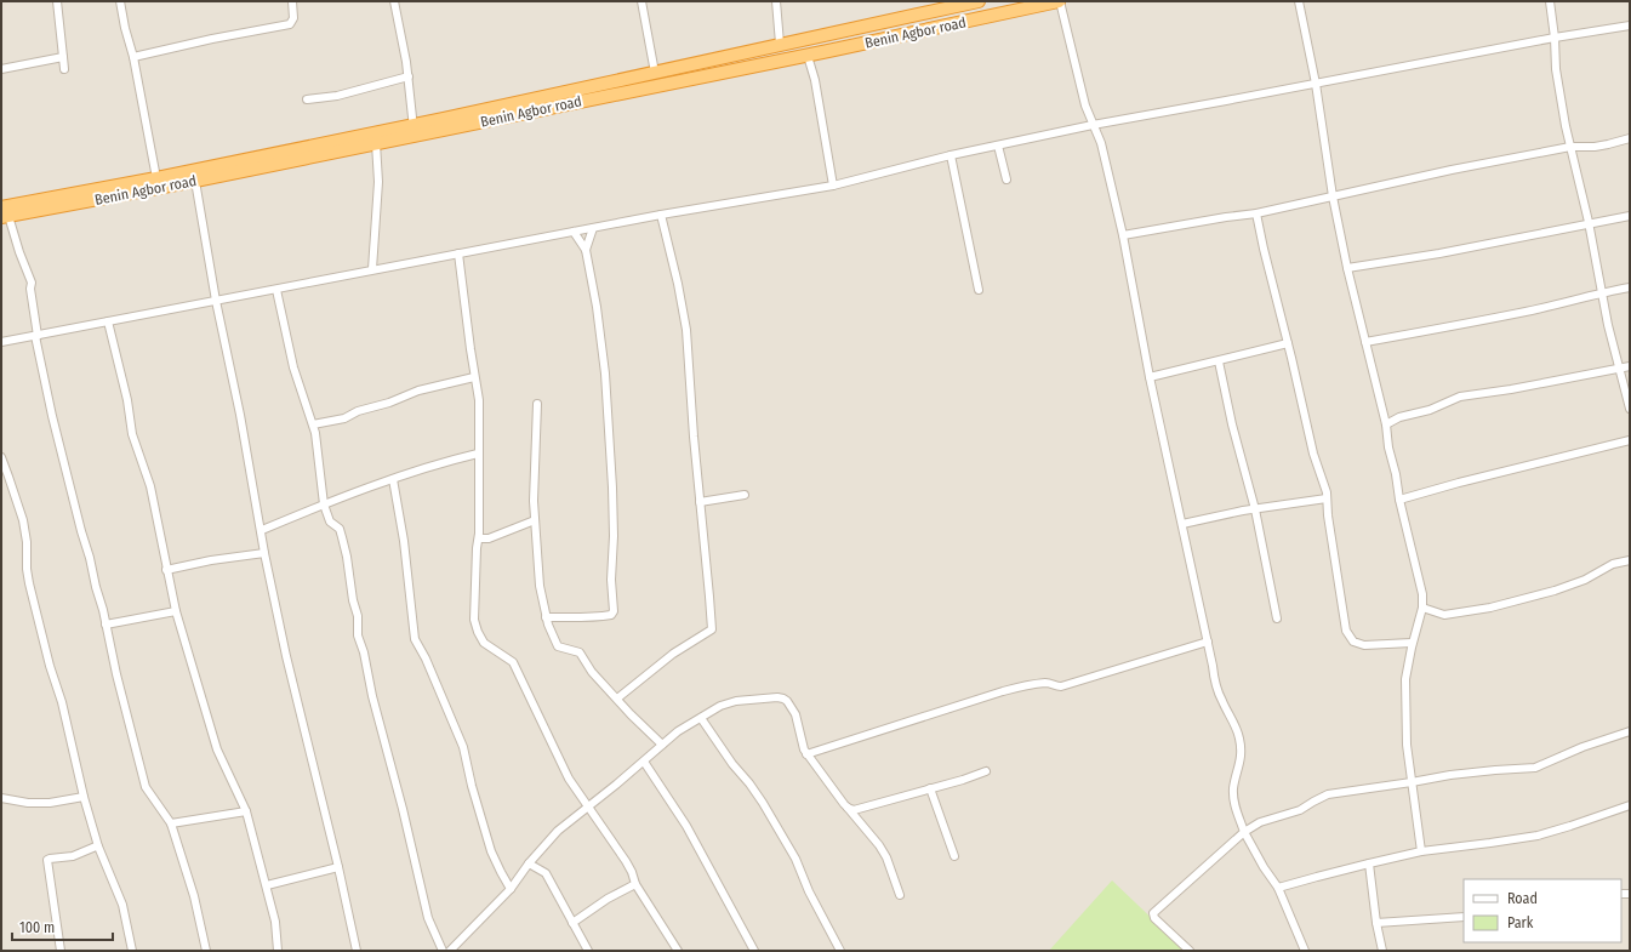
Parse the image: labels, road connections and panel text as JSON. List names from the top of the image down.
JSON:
{
  "streets": {
    "highway": ["Benin Agbor road"]
  },
  "legend": ["Road", "Park"],
  "scale_bar": "100 m"
}
